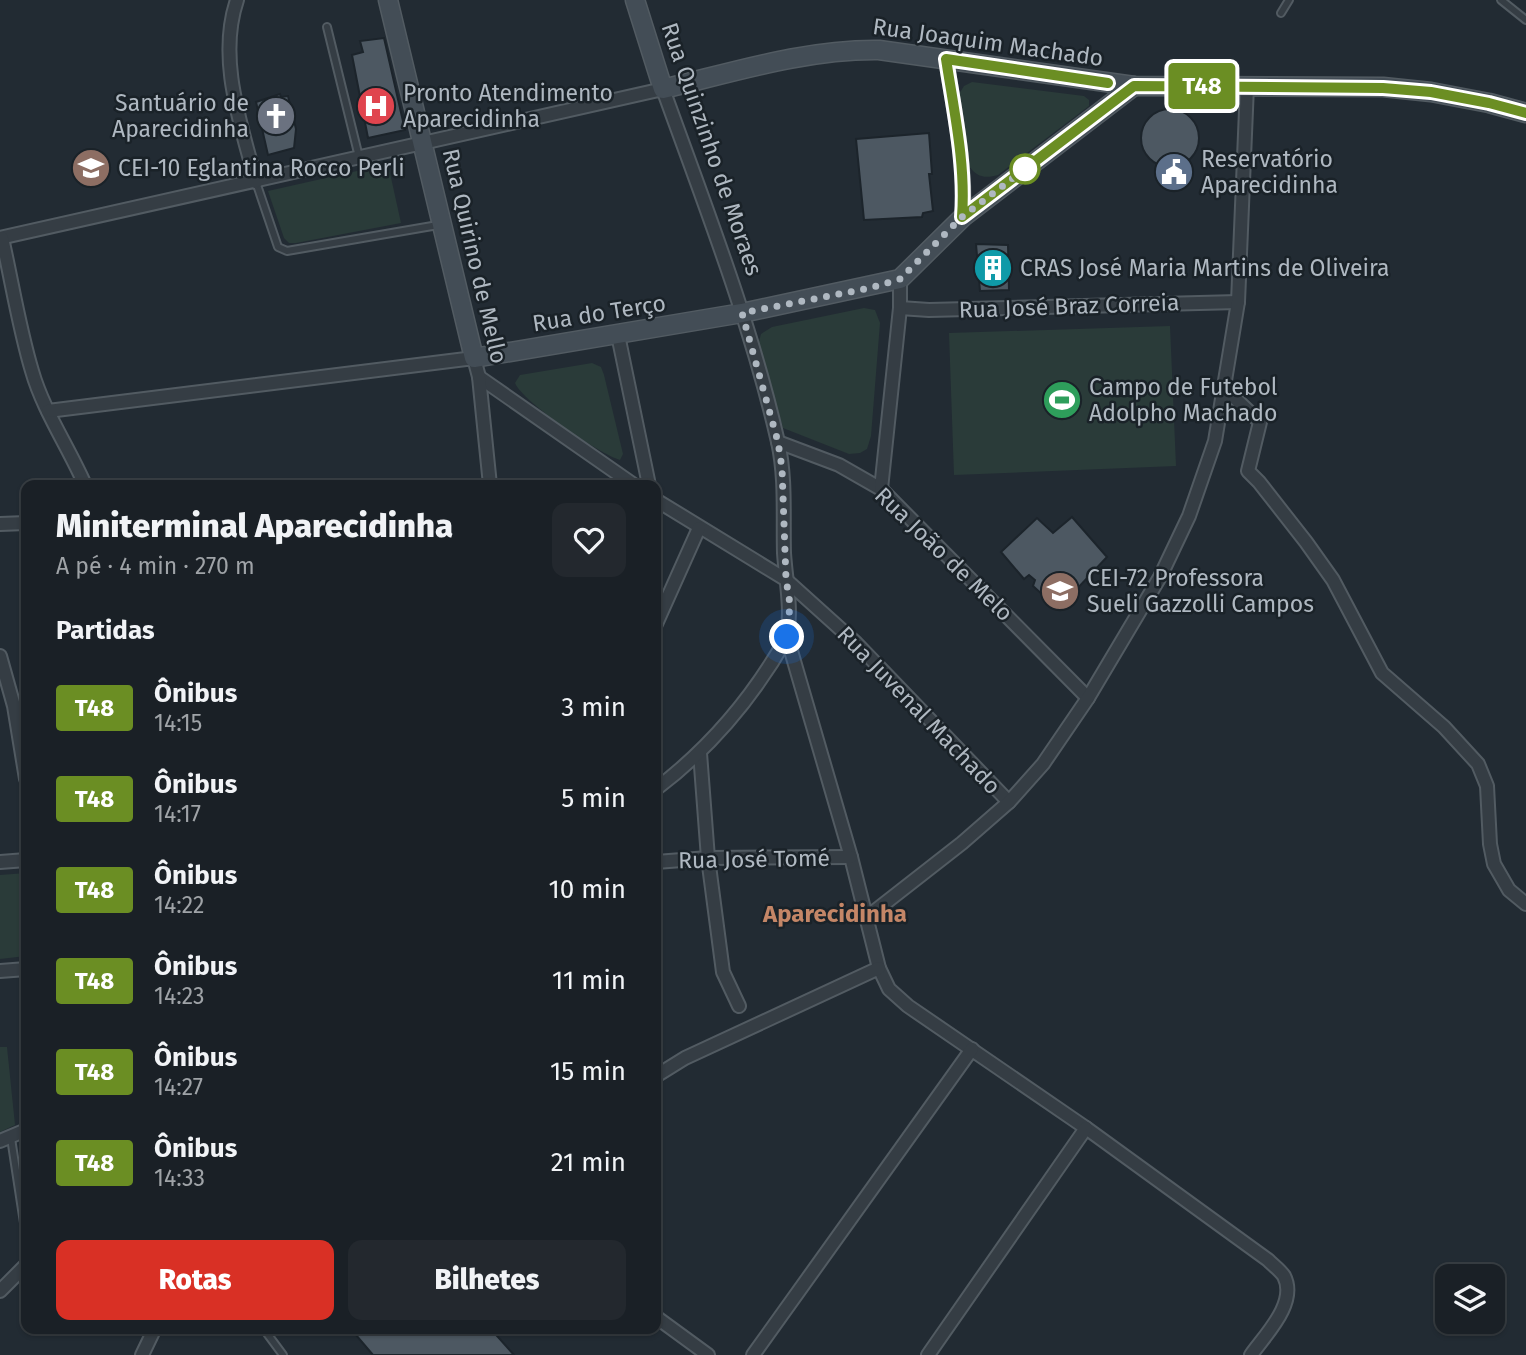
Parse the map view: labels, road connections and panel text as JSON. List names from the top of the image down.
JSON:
{
  "streets": {
    "street": [
      "Rua Joaquim Machado",
      "Rua Quinzinho de Moraes",
      "Rua Quirino de Mello",
      "Rua José Braz Correia",
      "Rua do Terço",
      "Rua João de Melo",
      "Rua Juvenal Machado",
      "Rua José Tomé"
    ]
  },
  "crossings": [
    ["Rua Joaquim Machado", "Rua Quinzinho de Moraes"],
    ["Rua Joaquim Machado", "Rua Quirino de Mello"],
    ["Rua Joaquim Machado", "Rua do Terço"],
    ["Rua Quinzinho de Moraes", "Rua do Terço"],
    ["Rua Quinzinho de Moraes", "Rua João de Melo"],
    ["Rua Quinzinho de Moraes", "Rua Juvenal Machado"],
    ["Rua Quinzinho de Moraes", "Rua José Tomé"],
    ["Rua Quirino de Mello", "Rua do Terço"]
  ],
  "districts": ["Aparecidinha"],
  "places": {
    "hospital": ["Pronto Atendimento Aparecidinha"],
    "church": ["Santuário de Aparecidinha"],
    "school or university": ["CEI-10 Eglantina Rocco Perli", "CEI-72 Professora Sueli Gazzolli Campos"],
    "public building": ["Reservatório Aparecidinha"],
    "building": ["CRAS José Maria Martins de Oliveira"],
    "sports": ["Campo de Futebol Adolpho Machado"]
  },
  "lines": ["bus line T48"],
  "page": {
    "on_map": "T48",
    "heading": [
      ["Miniterminal Aparecidinha", "A pé · 4 min · 270 m"],
      "Partidas"
    ],
    "list": [
      {
        "mark": "T48",
        "name": "Ônibus",
        "note": "14:15",
        "value": "3 min"
      },
      {
        "mark": "T48",
        "name": "Ônibus",
        "note": "14:17",
        "value": "5 min"
      },
      {
        "mark": "T48",
        "name": "Ônibus",
        "note": "14:22",
        "value": "10 min"
      },
      {
        "mark": "T48",
        "name": "Ônibus",
        "note": "14:23",
        "value": "11 min"
      },
      {
        "mark": "T48",
        "name": "Ônibus",
        "note": "14:27",
        "value": "15 min"
      },
      {
        "mark": "T48",
        "name": "Ônibus",
        "note": "14:33",
        "value": "21 min"
      }
    ],
    "buttons": ["Rotas", "Bilhetes"]
  }
}
